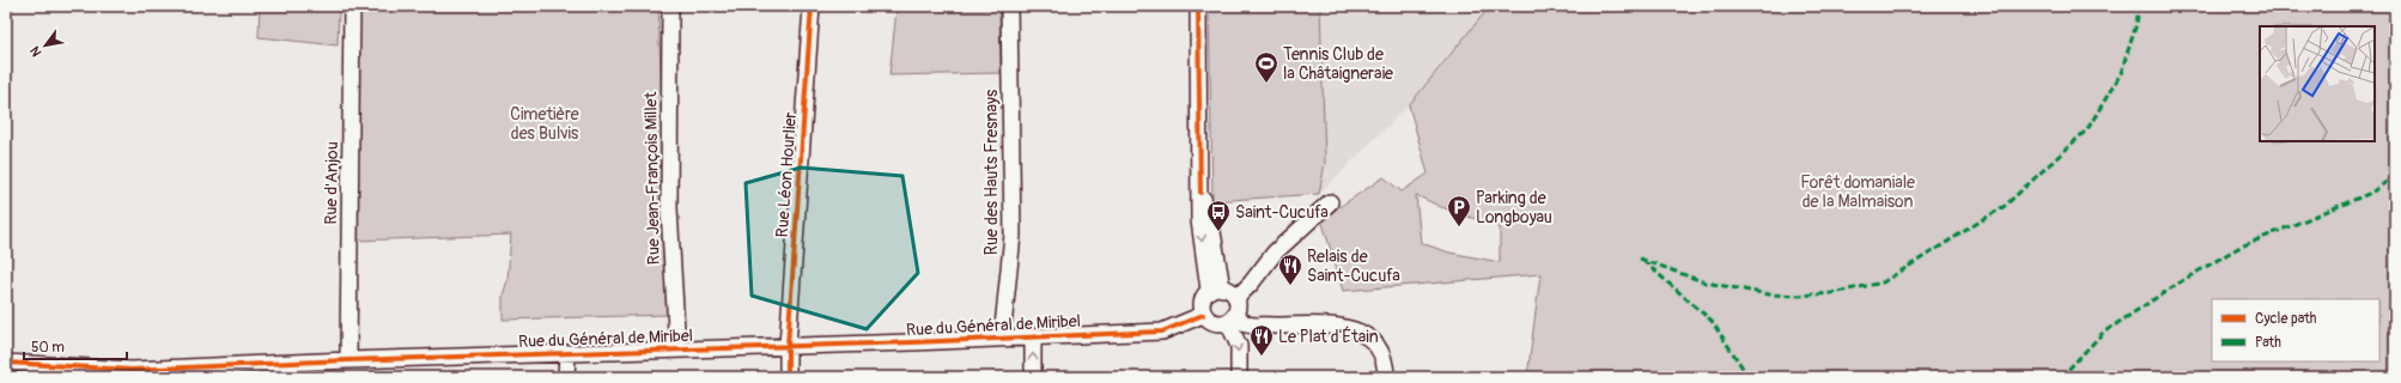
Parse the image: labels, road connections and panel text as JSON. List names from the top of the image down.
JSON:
{
  "streets": {
    "street": [
      "Rue des Hauts Fresnays",
      "Rue Léon Hourlier",
      "Rue Jean-François Millet",
      "Rue d'Anjou",
      "Rue du Général de Miribel"
    ]
  },
  "crossings": [
    ["Rue des Hauts Fresnays", "Rue du Général de Miribel"],
    ["Rue Léon Hourlier", "Rue du Général de Miribel"],
    ["Rue Jean-François Millet", "Rue du Général de Miribel"],
    ["Rue d'Anjou", "Rue du Général de Miribel"]
  ],
  "parks": ["Cimetière des Bulvis", "Forêt domaniale de la Malmaison"],
  "places": {
    "sports": ["Tennis Club de la Châtaigneraie"],
    "parking": ["Parking de Longboyau"],
    "bus stop": ["Saint-Cucufa"],
    "restaurant": ["Relais de Saint-Cucufa", "Le Plat d'Étain"]
  },
  "legend": ["Cycle path", "Path"],
  "scale_bar": "50 m",
  "north": "bottom left"
}
